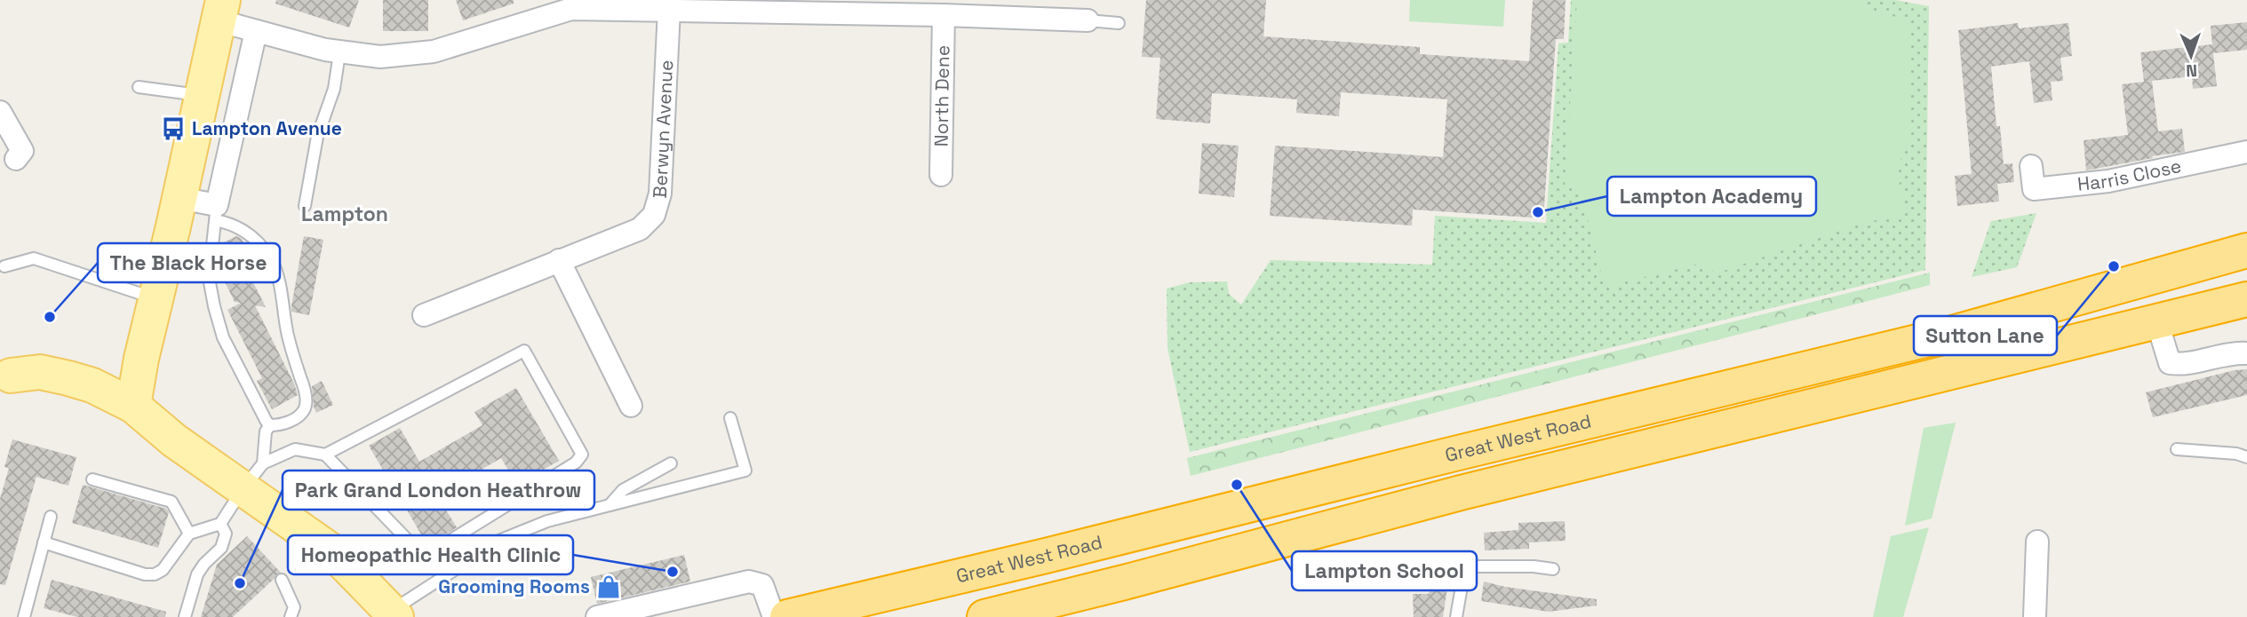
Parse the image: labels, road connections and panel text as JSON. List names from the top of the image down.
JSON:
{
  "streets": {
    "highway": ["Great West Road"],
    "street": ["North Dene", "Berwyn Avenue", "Harris Close"]
  },
  "districts": ["Lampton"],
  "places": {
    "bus stop": ["Lampton Avenue"],
    "other": [
      "Lampton Academy",
      "Sutton Lane",
      "The Black Horse",
      "Lampton School",
      "Homeopathic Health Clinic",
      "Park Grand London Heathrow"
    ],
    "shop": ["Grooming Rooms"]
  },
  "north": "bottom"
}
